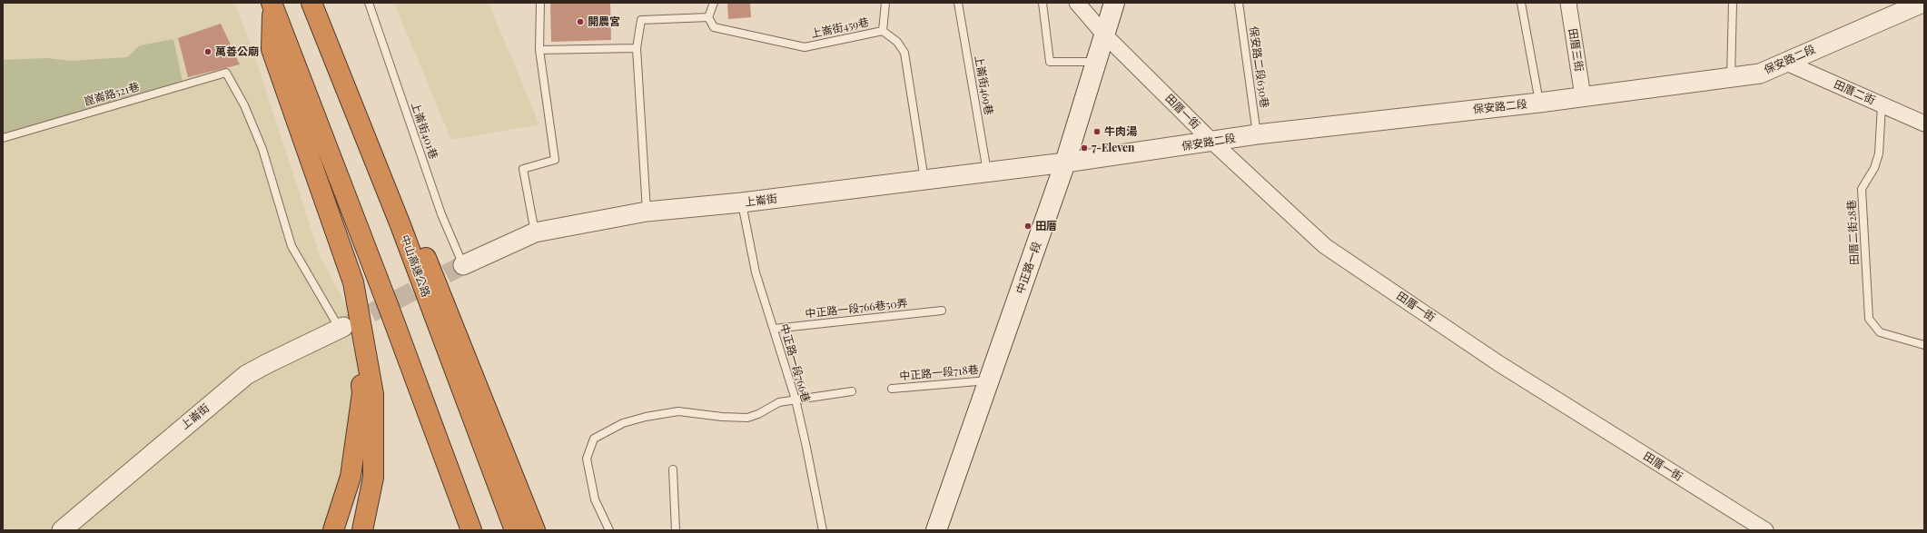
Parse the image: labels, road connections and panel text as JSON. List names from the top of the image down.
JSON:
{
  "streets": {
    "highway": ["中山高速公路"],
    "main road": ["中正路一段"],
    "street": [
      "田厝三街",
      "保安路二段",
      "田厝二街",
      "田厝一街",
      "上崙街"
    ],
    "lane": [
      "上崙街459巷",
      "保安路二段630巷",
      "上崙街469巷",
      "崑崙路521巷",
      "上崙街401巷",
      "田厝二街28巷",
      "中正路一段766巷50弄",
      "中正路一段766巷",
      "中正路一段718巷"
    ]
  },
  "crossings": [
    ["上崙街459巷", "上崙街"],
    ["田厝三街", "保安路二段"],
    ["保安路二段", "保安路二段630巷"],
    ["保安路二段", "田厝二街"],
    ["保安路二段", "田厝一街"],
    ["保安路二段", "上崙街"],
    ["保安路二段", "中正路一段"],
    ["上崙街469巷", "上崙街"],
    ["田厝二街", "田厝二街28巷"],
    ["崑崙路521巷", "上崙街"],
    ["田厝一街", "中正路一段"],
    ["上崙街401巷", "上崙街"],
    ["上崙街", "中正路一段"],
    ["上崙街", "中正路一段766巷"],
    ["中正路一段", "中正路一段718巷"],
    ["中正路一段766巷50弄", "中正路一段766巷"]
  ],
  "places": [
    "開農宮",
    "萬善公廟",
    "牛肉湯",
    "7-Eleven",
    "田厝"
  ]
}
